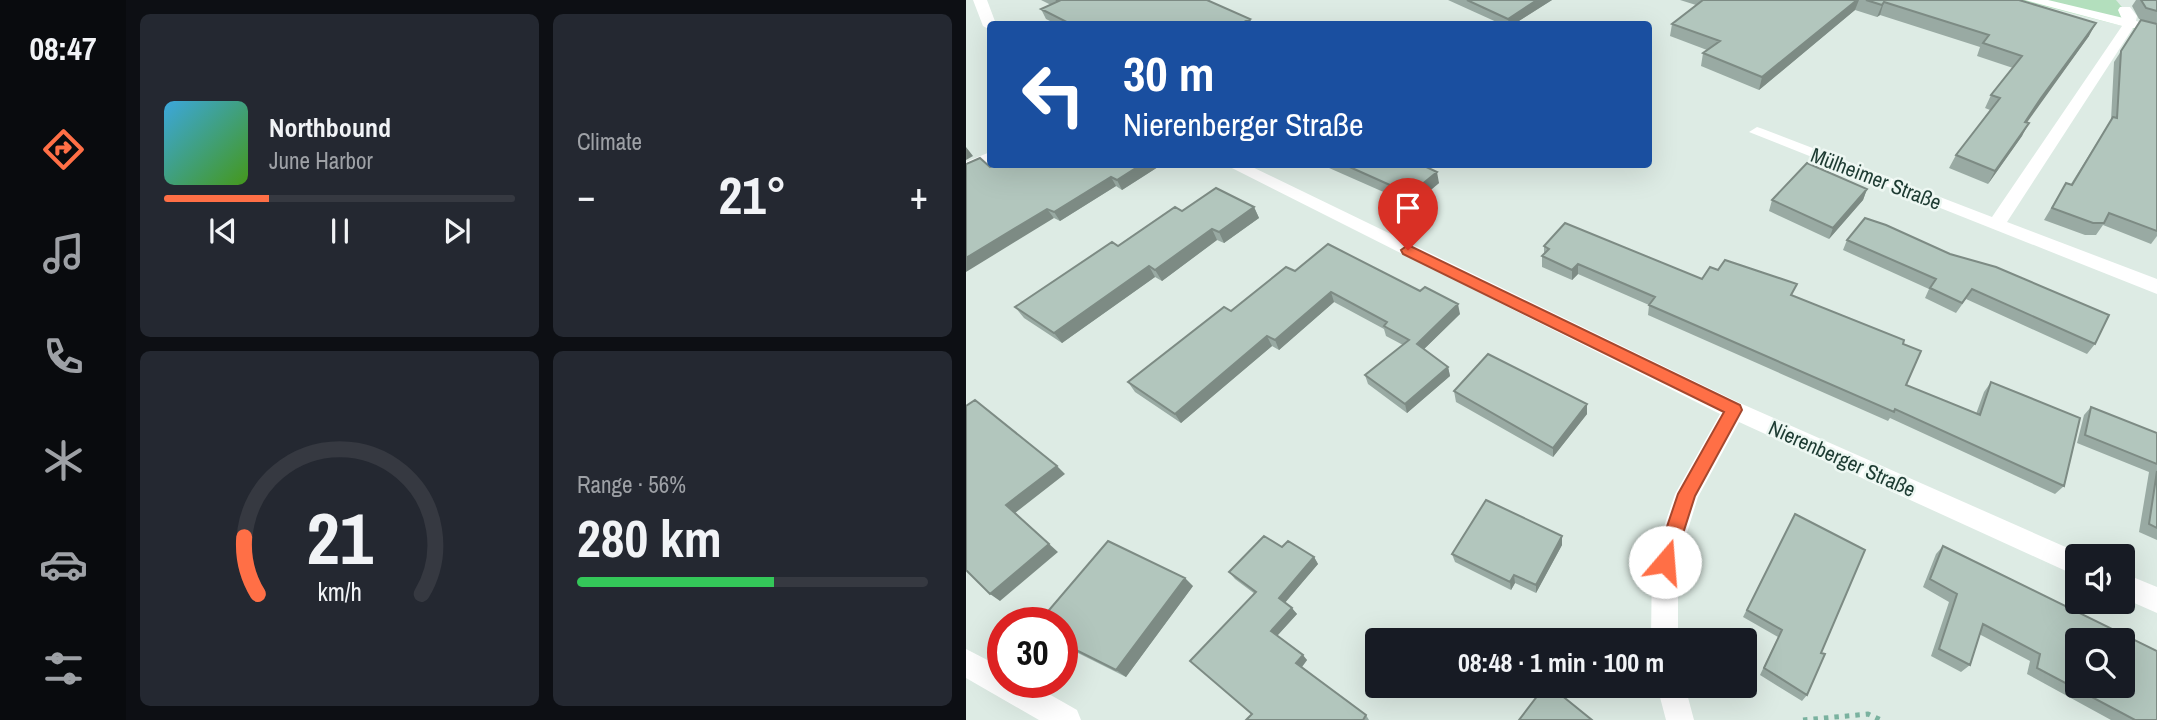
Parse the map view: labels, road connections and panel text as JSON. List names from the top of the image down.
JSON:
{
  "streets": {
    "street": ["Mülheimer Straße", "Nierenberger Straße"]
  },
  "page": {
    "tabs": "08:47",
    "tile": [
      "Climate",
      ["Range · 56%", "280 km"]
    ],
    "turn": ["30 m", "Nierenberger Straße"],
    "song": ["Northbound", "June Harbor"],
    "heat": ["−", "21°", "+"],
    "limit": "30",
    "trip": "08:48 · 1 min · 100 m",
    "gauge": ["21", "km/h"]
  }
}
